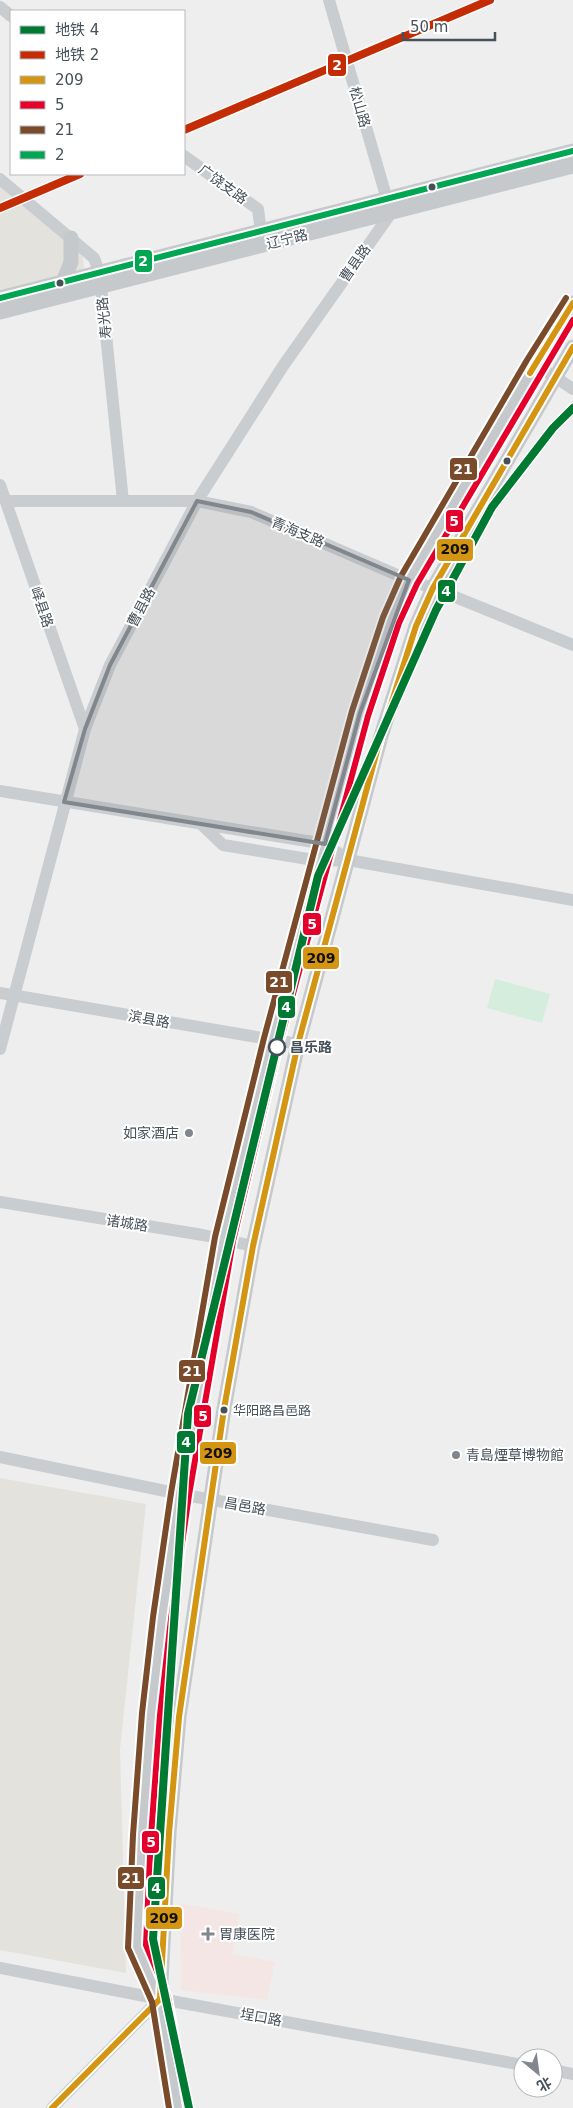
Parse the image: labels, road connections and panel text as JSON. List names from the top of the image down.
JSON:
{
  "streets": {
    "main road": ["辽宁路"],
    "street": [
      "松山路",
      "广饶支路",
      "曹县路",
      "寿光路",
      "青海支路",
      "峄县路",
      "滨县路",
      "诸城路",
      "昌邑路",
      "埕口路"
    ]
  },
  "crossings": [
    ["松山路", "辽宁路"],
    ["松山路", "曹县路"],
    ["广饶支路", "辽宁路"],
    ["辽宁路", "曹县路"],
    ["辽宁路", "寿光路"],
    ["曹县路", "青海支路"],
    ["曹县路", "峄县路"],
    ["曹县路", "滨县路"],
    ["寿光路", "青海支路"],
    ["青海支路", "峄县路"]
  ],
  "places": {
    "other": [
      "昌乐路",
      "如家酒店",
      "华阳路昌邑路",
      "青島煙草博物館"
    ],
    "health": ["胃康医院"]
  },
  "lines": [
    "metro line 2",
    "transit line 2",
    "transit line 21",
    "transit line 209",
    "transit line 5",
    "metro line 4"
  ],
  "legend": [
    "地铁 4",
    "地铁 2",
    "209",
    "5",
    "21",
    "2"
  ],
  "scale_bar": "50 m",
  "north": "bottom right"
}
